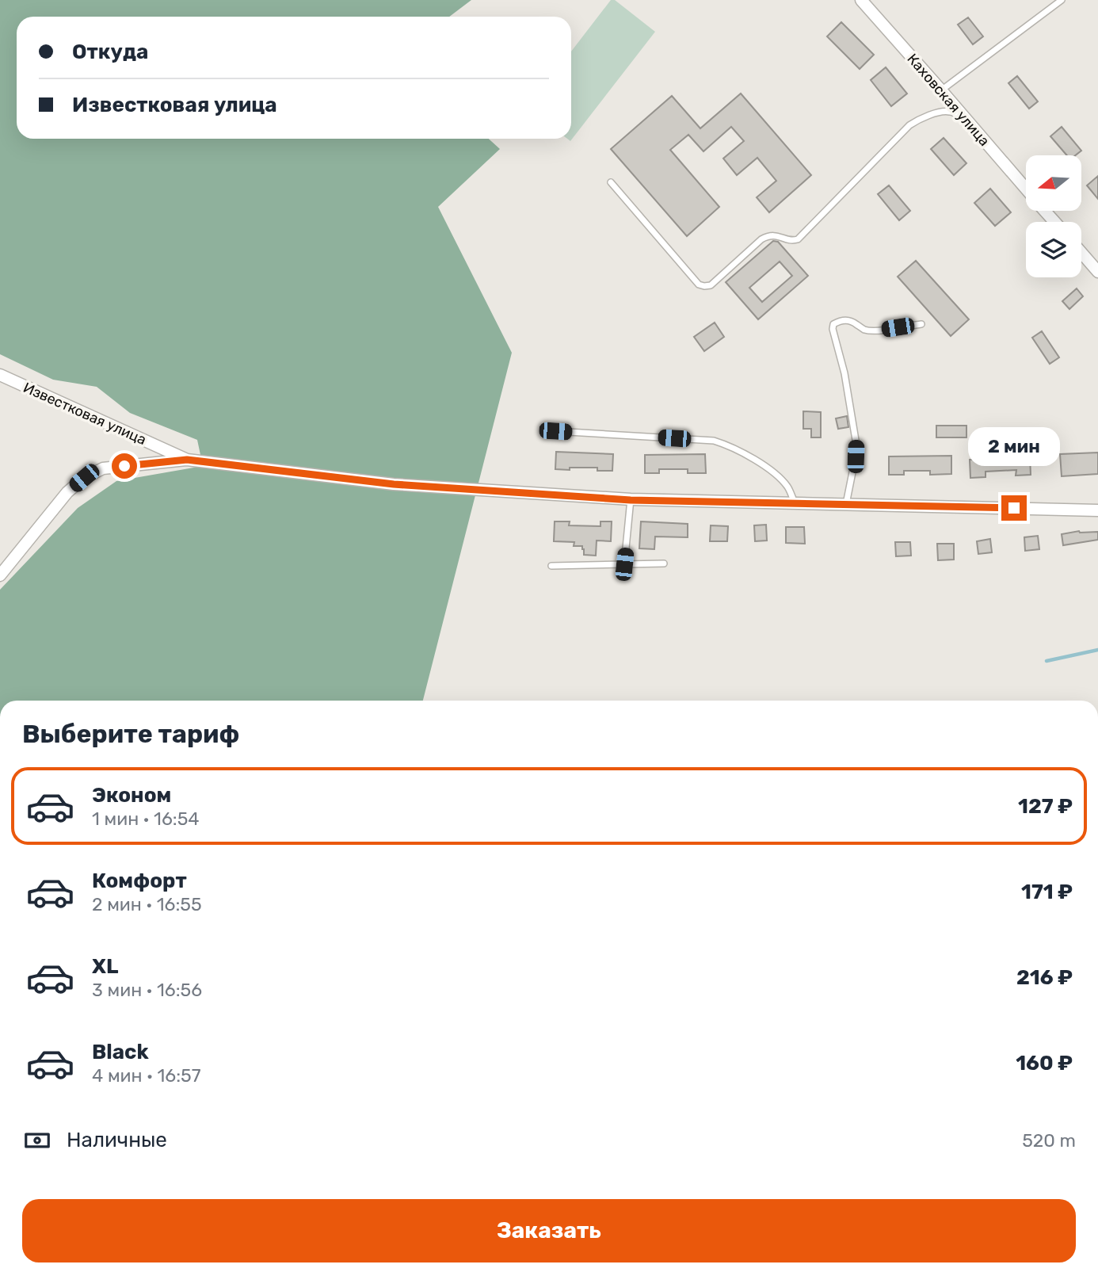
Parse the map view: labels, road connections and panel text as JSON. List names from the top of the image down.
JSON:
{
  "streets": {
    "street": ["Каховская улица", "Известковая улица"]
  },
  "north": "left",
  "page": {
    "banner": ["Откуда", "Известковая улица"],
    "bubble": "2 мин",
    "heading": "Выберите тариф",
    "list": [
      {
        "name": "Эконом",
        "note": "1 мин · 16:54",
        "value": "127 ₽"
      },
      {
        "name": "Комфорт",
        "note": "2 мин · 16:55",
        "value": "171 ₽"
      },
      {
        "name": "XL",
        "note": "3 мин · 16:56",
        "value": "216 ₽"
      },
      {
        "name": "Black",
        "note": "4 мин · 16:57",
        "value": "160 ₽"
      }
    ],
    "pay": ["Наличные", "520 m"],
    "buttons": "Заказать"
  }
}
